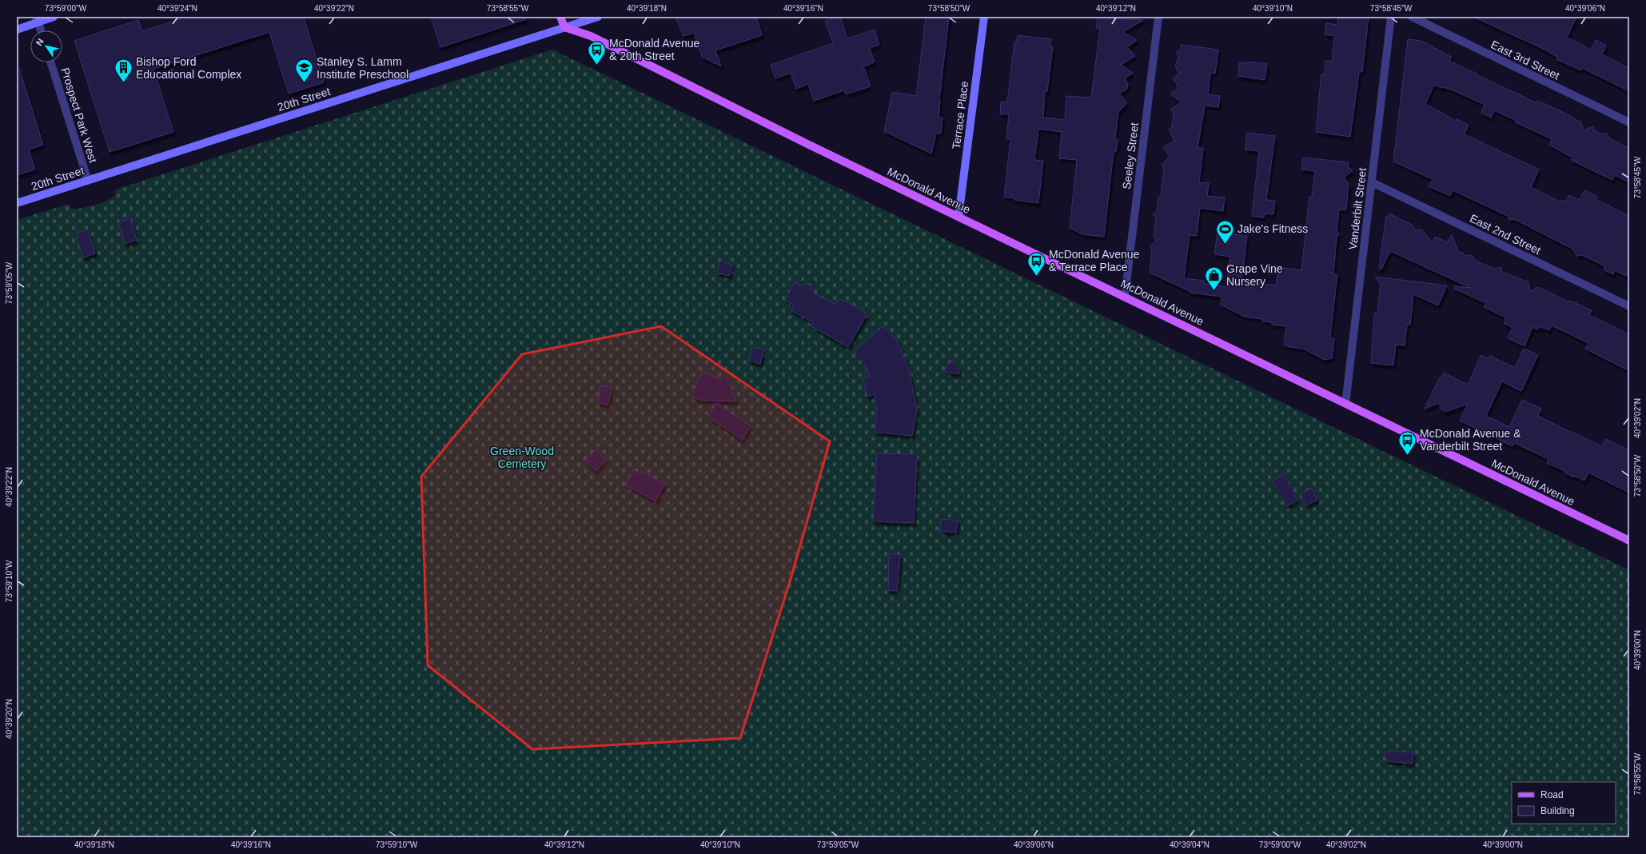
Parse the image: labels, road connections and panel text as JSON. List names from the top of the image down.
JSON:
{
  "streets": {
    "main road": ["20th Street", "Terrace Place", "McDonald Avenue"],
    "street": [
      "East 3rd Street",
      "Prospect Park West",
      "Seeley Street",
      "Vanderbilt Street",
      "East 2nd Street"
    ]
  },
  "crossings": [
    ["20th Street", "Prospect Park West"],
    ["20th Street", "McDonald Avenue"],
    ["Terrace Place", "McDonald Avenue"],
    ["Seeley Street", "McDonald Avenue"],
    ["McDonald Avenue", "Vanderbilt Street"],
    ["Vanderbilt Street", "East 2nd Street"]
  ],
  "parks": ["Green-Wood Cemetery"],
  "places": {
    "bus stop": ["McDonald Avenue & 20th Street", "McDonald Avenue & Terrace Place", "McDonald Avenue & Vanderbilt Street"],
    "building": ["Bishop Ford Educational Complex"],
    "school or university": ["Stanley S. Lamm Institute Preschool"],
    "sports": ["Jake's Fitness"],
    "shop": ["Grape Vine Nursery"]
  },
  "legend": ["Road", "Building"],
  "north": "top left",
  "coordinates": [
    "73°59'00\"W",
    "40°39'24\"N",
    "40°39'22\"N",
    "73°58'55\"W",
    "40°39'18\"N",
    "40°39'16\"N",
    "73°58'50\"W",
    "40°39'12\"N",
    "40°39'10\"N",
    "73°58'45\"W",
    "40°39'06\"N",
    "73°59'05\"W",
    "40°39'02\"N",
    "73°59'10\"W",
    "40°39'00\"N",
    "40°39'20\"N",
    "40°39'04\"N"
  ]
}
